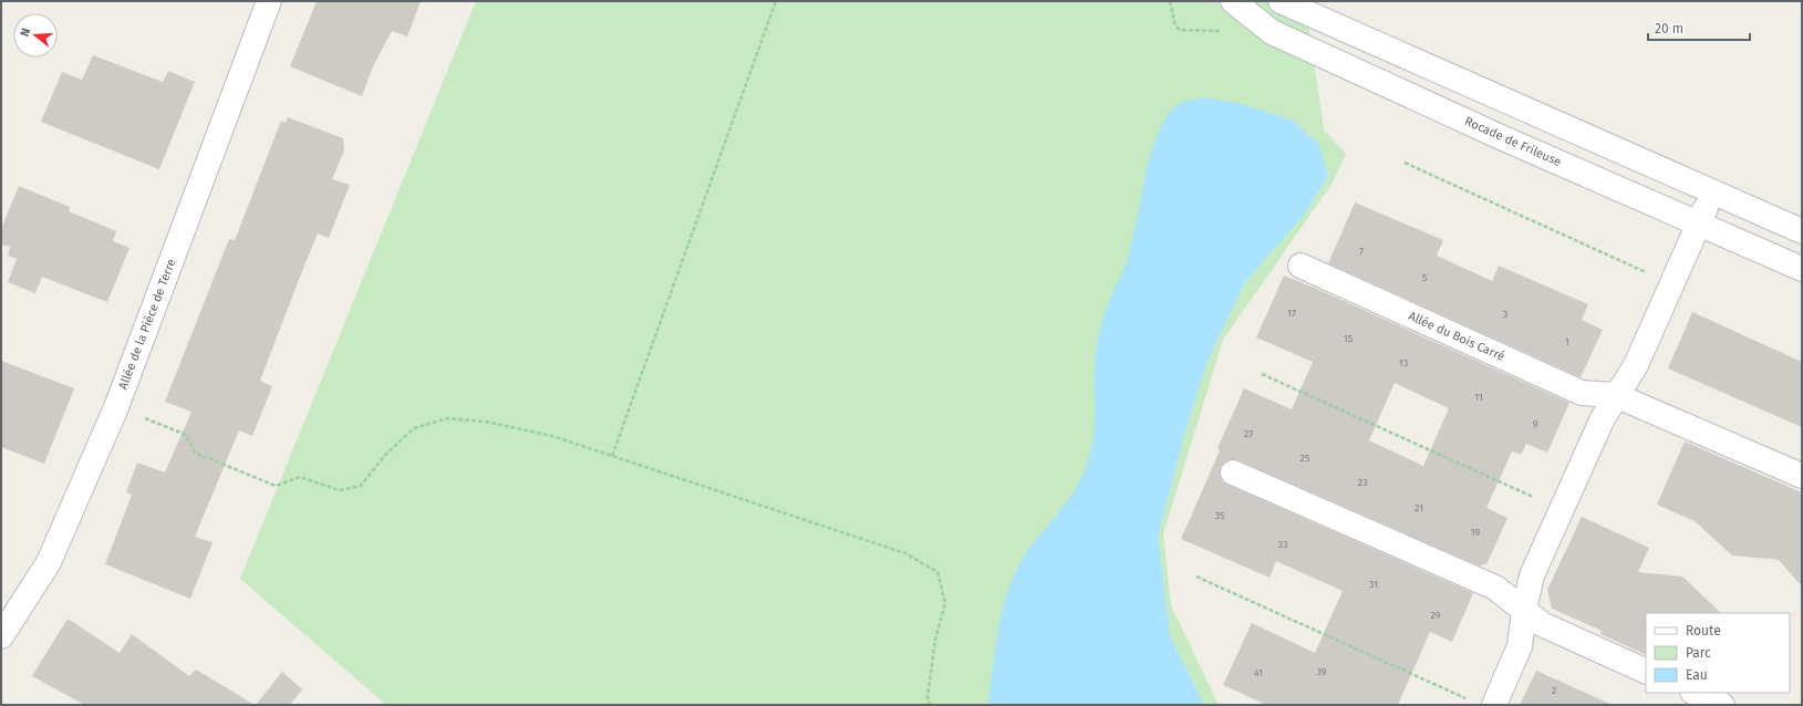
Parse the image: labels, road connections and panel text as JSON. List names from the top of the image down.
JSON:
{
  "streets": {
    "street": ["Rocade de Frileuse", "Allée de la Pièce de Terre", "Allée du Bois Carré"]
  },
  "house_numbers": [
    "7",
    "5",
    "17",
    "3",
    "15",
    "1",
    "13",
    "11",
    "9",
    "27",
    "25",
    "23",
    "21",
    "35",
    "19",
    "33",
    "31",
    "29",
    "39",
    "41",
    "2"
  ],
  "legend": ["Route", "Parc", "Eau"],
  "scale_bar": "20 m",
  "north": "left"
}
